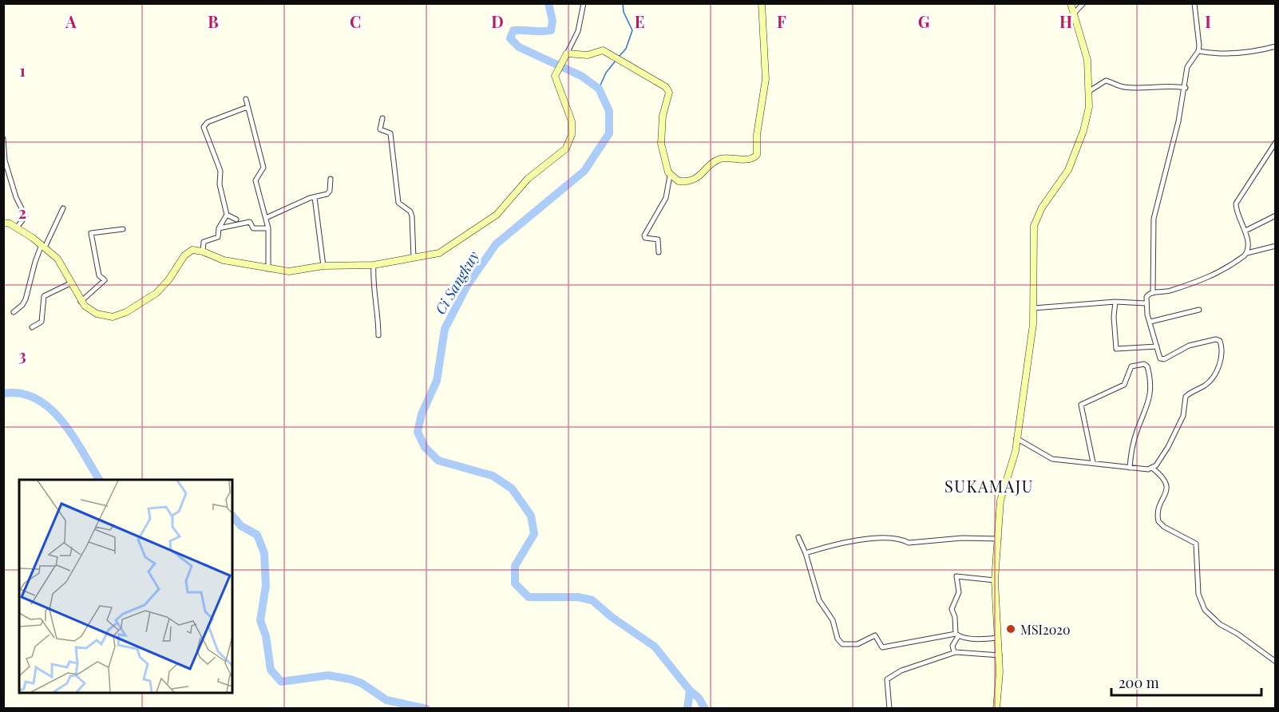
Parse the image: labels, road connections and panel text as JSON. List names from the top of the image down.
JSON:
{
  "districts": ["SUKAMAJU"],
  "water": ["Ci Sangkuy"],
  "places": ["MSI2020"],
  "scale_bar": "200 m",
  "grid": {
    "columns": [
      "A",
      "B",
      "C",
      "D",
      "E",
      "F",
      "G",
      "H",
      "I"
    ],
    "rows": ["1", "2", "3"]
  }
}
